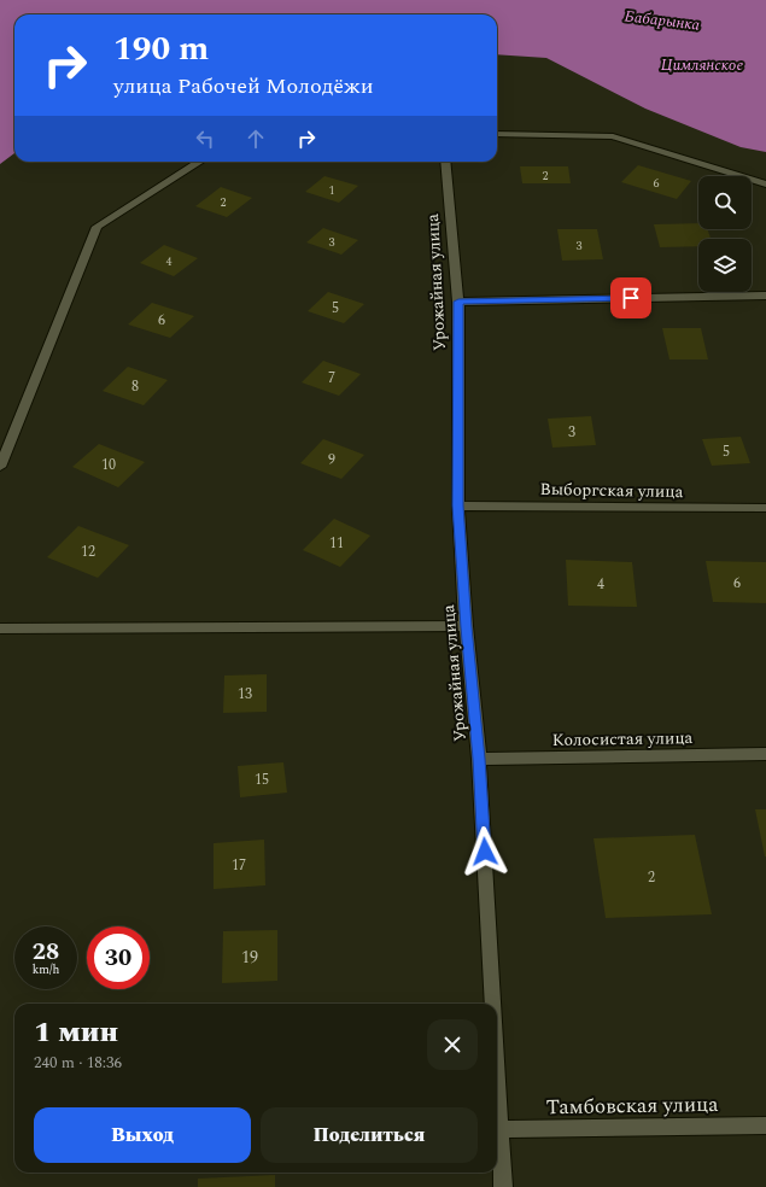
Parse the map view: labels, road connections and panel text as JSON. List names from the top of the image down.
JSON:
{
  "streets": {
    "street": [
      "Урожайная улица",
      "Выборгская улица",
      "Колосистая улица",
      "Тамбовская улица"
    ]
  },
  "crossings": [
    ["Урожайная улица", "Выборгская улица"],
    ["Урожайная улица", "Колосистая улица"],
    ["Урожайная улица", "Тамбовская улица"]
  ],
  "water": ["Бабарынка", "Цимлянское"],
  "house_numbers": [
    "2",
    "6",
    "1",
    "2",
    "3",
    "3",
    "4",
    "5",
    "6",
    "7",
    "8",
    "3",
    "5",
    "9",
    "10",
    "11",
    "12",
    "6",
    "4",
    "13",
    "15",
    "17",
    "2",
    "19"
  ],
  "page": {
    "turn": ["190 m", "улица Рабочей Молодёжи"],
    "speed": "28 km/h",
    "limit": "30",
    "heading": ["1 мин", "240 m · 18:36"],
    "buttons": ["Выход", "Поделиться"]
  }
}
